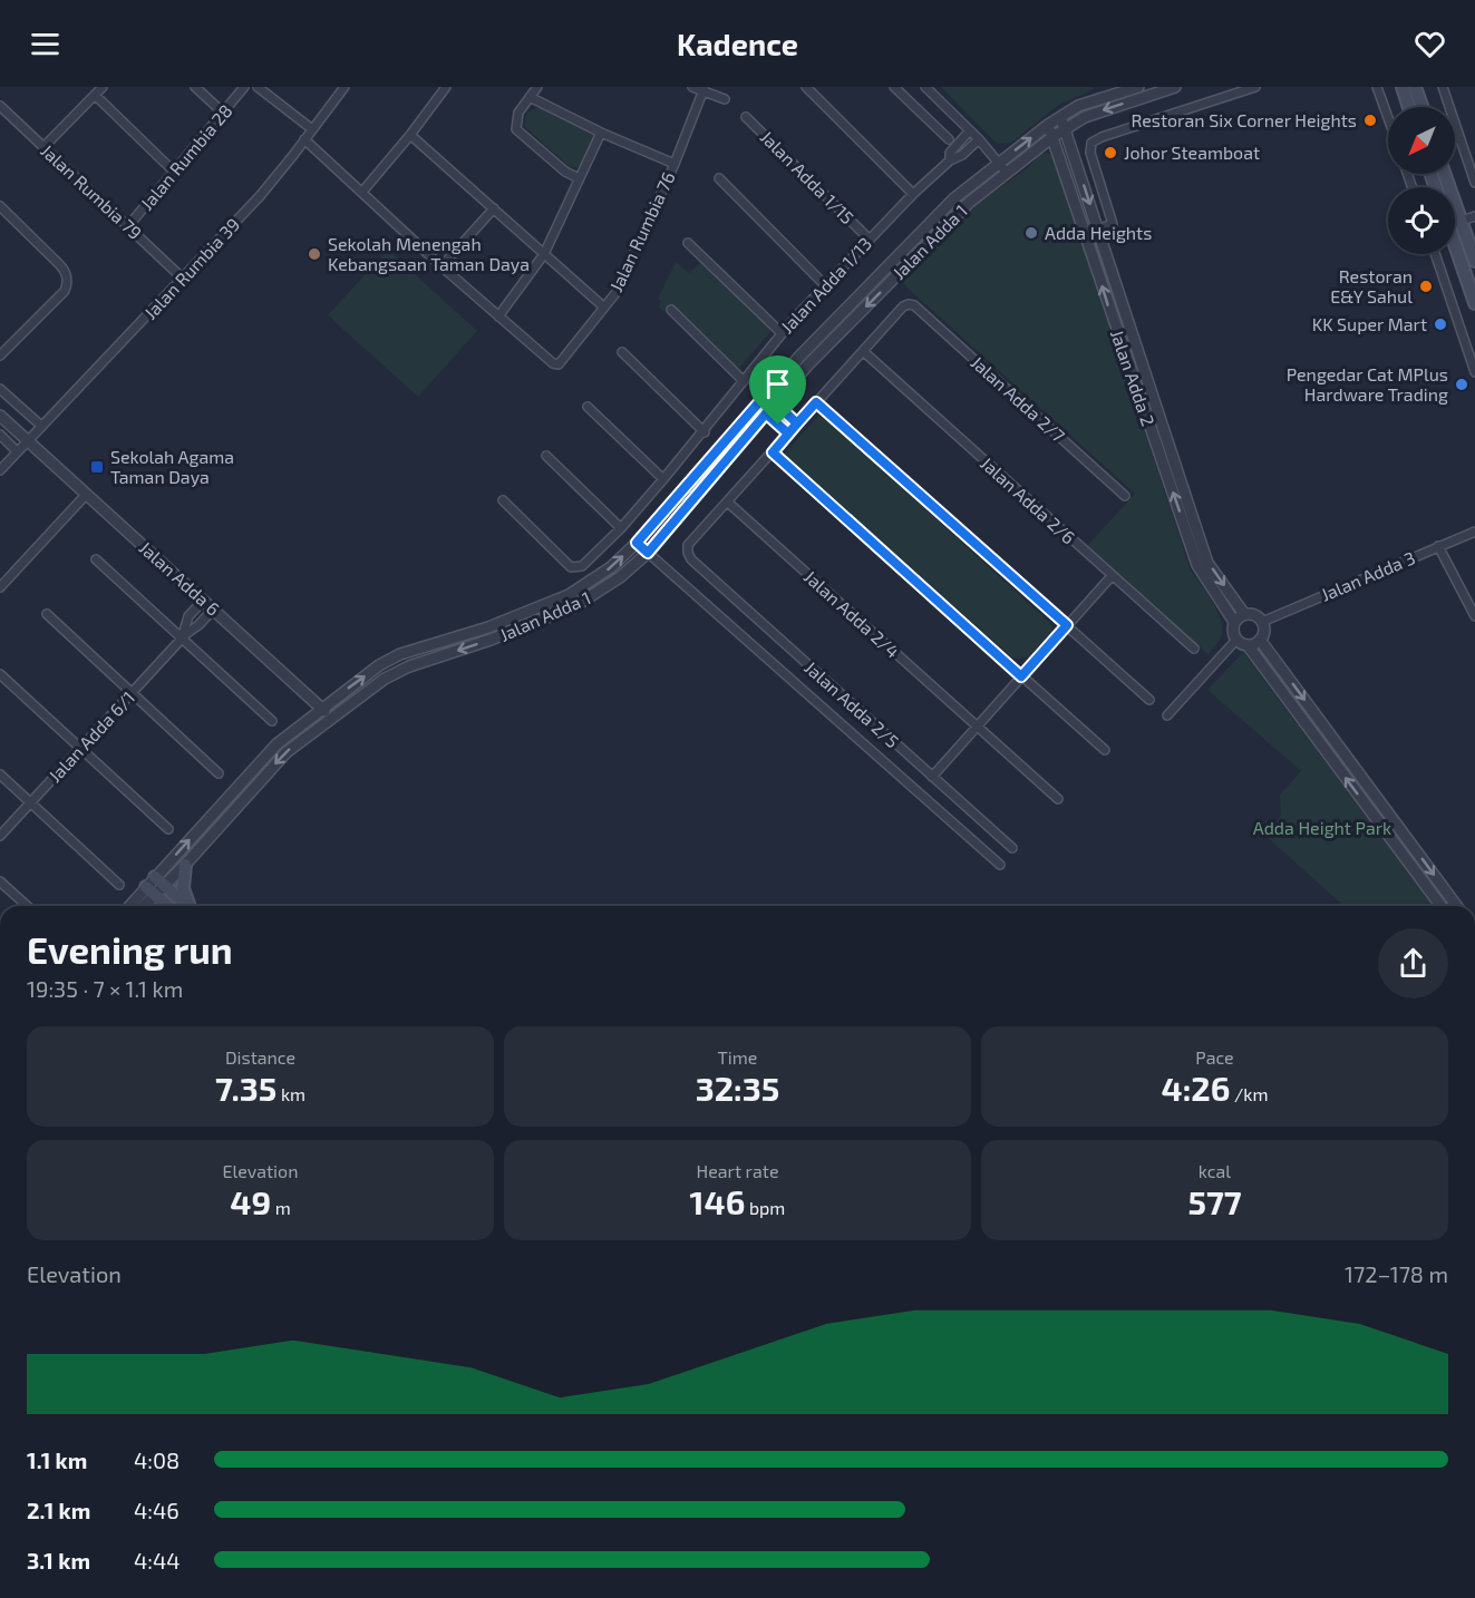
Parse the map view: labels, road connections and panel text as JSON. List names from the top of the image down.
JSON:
{
  "streets": {
    "street": [
      "Jalan Rumbia 28",
      "Jalan Adda 1/15",
      "Jalan Rumbia 79",
      "Jalan Rumbia 76",
      "Jalan Adda 1",
      "Jalan Rumbia 39",
      "Jalan Adda 1/13",
      "Jalan Adda 2",
      "Jalan Adda 2/7",
      "Jalan Adda 2/6",
      "Jalan Adda 3",
      "Jalan Adda 6",
      "Jalan Adda 2/4",
      "Jalan Adda 2/5",
      "Jalan Adda 6/1"
    ]
  },
  "crossings": [
    ["Jalan Rumbia 28", "Jalan Rumbia 79"],
    ["Jalan Adda 1/15", "Jalan Adda 1/13"],
    ["Jalan Rumbia 79", "Jalan Rumbia 39"],
    ["Jalan Adda 1", "Jalan Adda 2"],
    ["Jalan Adda 1", "Jalan Adda 6"],
    ["Jalan Rumbia 39", "Jalan Adda 6"],
    ["Jalan Adda 2", "Jalan Adda 3"],
    ["Jalan Adda 2/7", "Jalan Adda 2/6"],
    ["Jalan Adda 2/4", "Jalan Adda 2/5"]
  ],
  "parks": ["Adda Height Park"],
  "places": {
    "other": [
      "Restoran Six Corner Heights",
      "Johor Steamboat",
      "Adda Heights",
      "Sekolah Menengah Kebangsaan Taman Daya",
      "Restoran E&Y Sahul",
      "KK Super Mart",
      "Pengedar Cat MPlus Hardware Trading"
    ],
    "transit": ["Sekolah Agama Taman Daya"]
  },
  "north": "bottom left",
  "page": {
    "header": "Kadence",
    "heading": ["Evening run", "19:35 · 7 × 1.1 km"],
    "stats": [
      ["Distance", "7.35 km"],
      ["Time", "32:35"],
      ["Pace", "4:26 /km"],
      ["Elevation", "49 m"],
      ["Heart rate", "146 bpm"],
      ["kcal", "577"]
    ],
    "chart": ["Elevation", "172–178 m"],
    "list": [
      {
        "name": "1.1 km",
        "note": "4:08"
      },
      {
        "name": "2.1 km",
        "note": "4:46"
      },
      {
        "name": "3.1 km",
        "note": "4:44"
      }
    ]
  }
}
